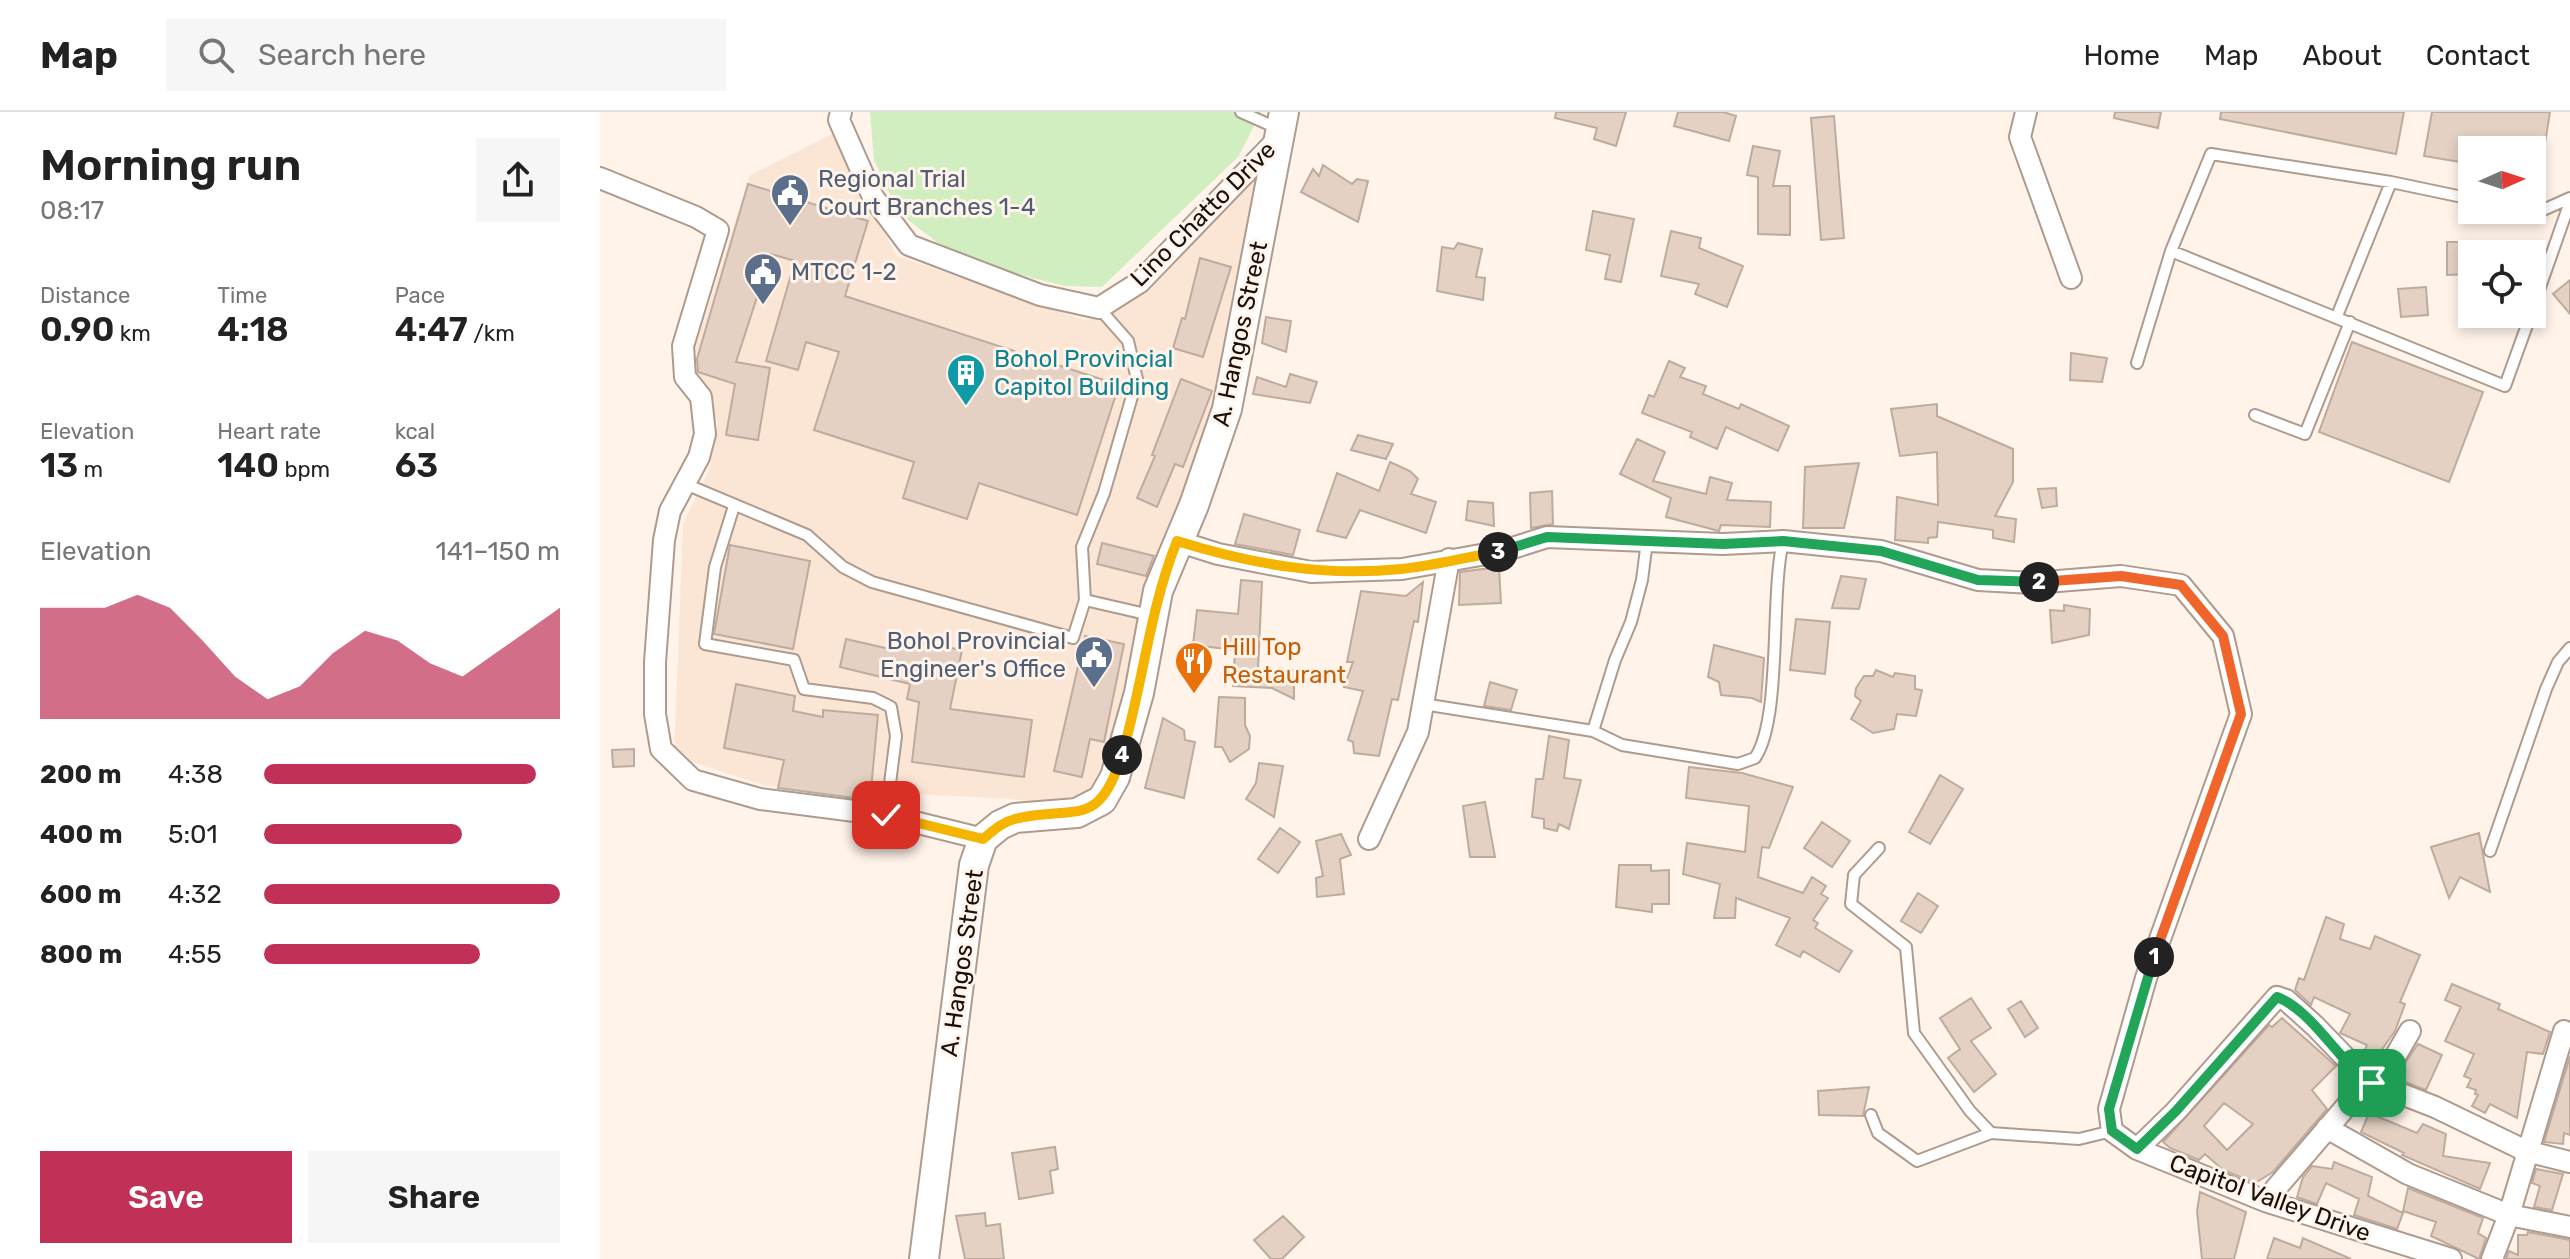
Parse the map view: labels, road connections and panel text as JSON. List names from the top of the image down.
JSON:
{
  "streets": {
    "street": ["Lino Chatto Drive", "A. Hangos Street", "Capitol Valley Drive"]
  },
  "crossings": [
    ["Lino Chatto Drive", "A. Hangos Street"]
  ],
  "places": {
    "public building": ["Regional Trial Court Branches 1-4", "MTCC 1-2", "Bohol Provincial Engineer's Office"],
    "building": ["Bohol Provincial Capitol Building"],
    "restaurant": ["Hill Top Restaurant"]
  },
  "north": "right",
  "page": {
    "header": "Map",
    "search": "Search here",
    "nav": [
      "Home",
      "Map",
      "About",
      "Contact"
    ],
    "heading": ["Morning run", "08:17"],
    "stats": [
      ["Distance", "0.90 km"],
      ["Time", "4:18"],
      ["Pace", "4:47 /km"],
      ["Elevation", "13 m"],
      ["Heart rate", "140 bpm"],
      ["kcal", "63"]
    ],
    "chart": ["Elevation", "141–150 m"],
    "pins": [
      "3",
      "2",
      "4",
      "1"
    ],
    "list": [
      {
        "name": "200 m",
        "note": "4:38"
      },
      {
        "name": "400 m",
        "note": "5:01"
      },
      {
        "name": "600 m",
        "note": "4:32"
      },
      {
        "name": "800 m",
        "note": "4:55"
      }
    ],
    "buttons": ["Save", "Share"]
  }
}
